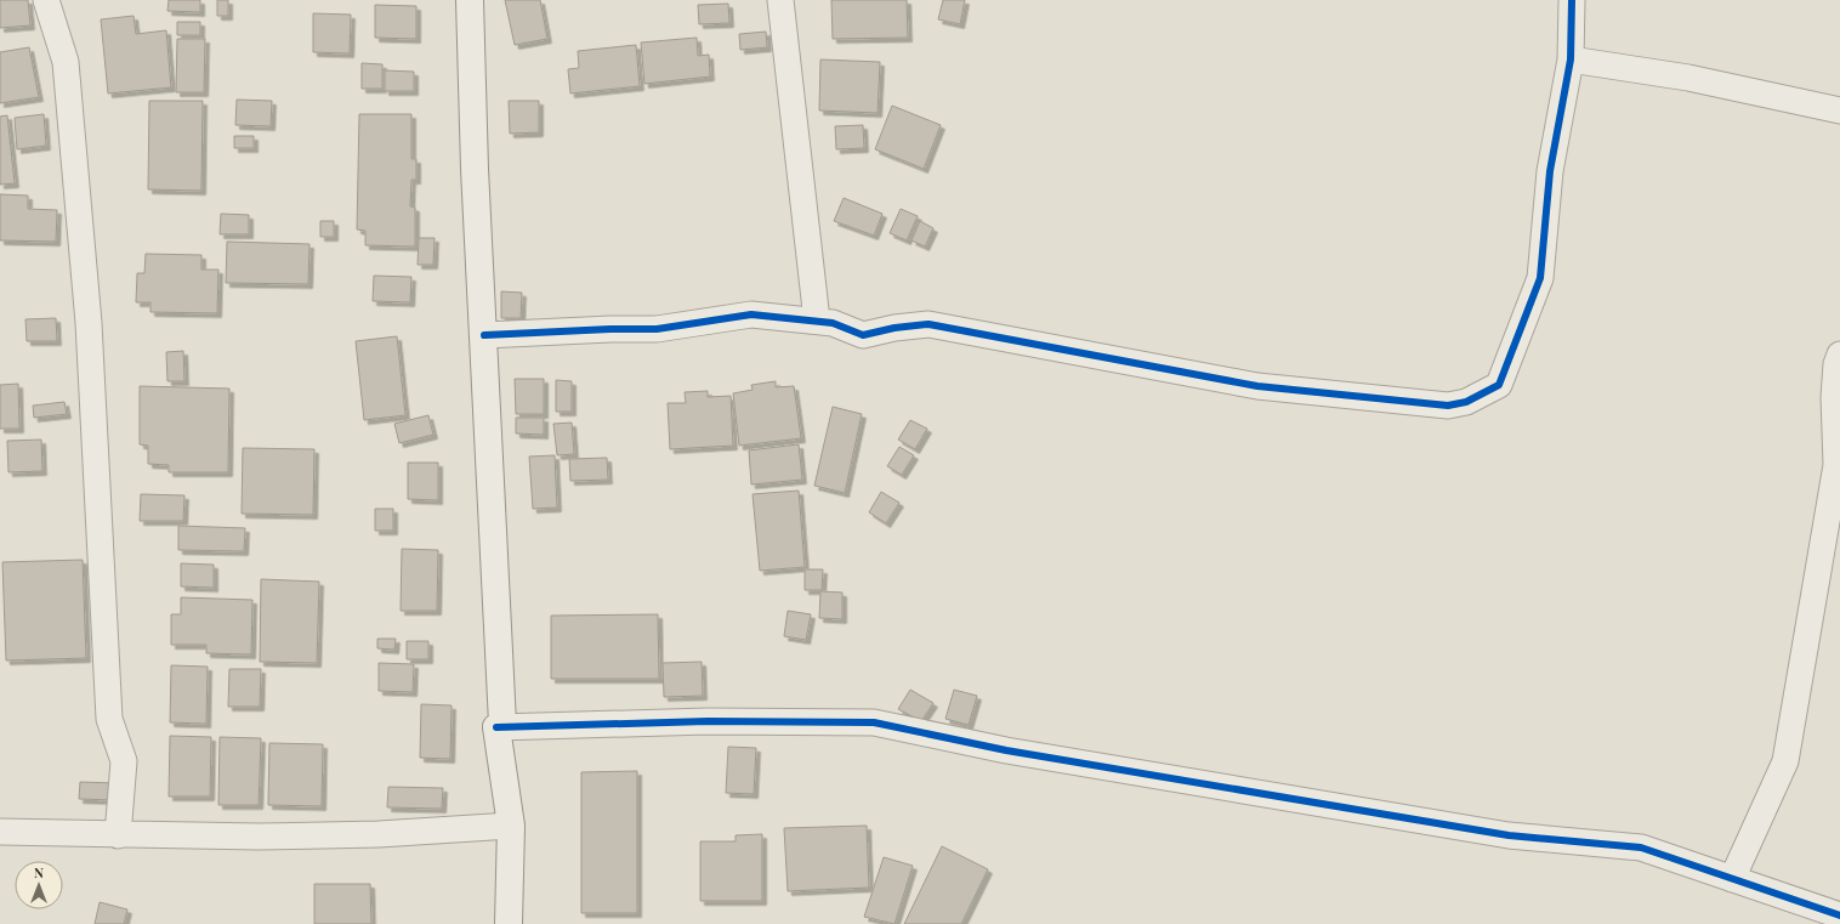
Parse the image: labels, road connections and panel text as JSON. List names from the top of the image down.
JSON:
{
  "north": "top"
}
